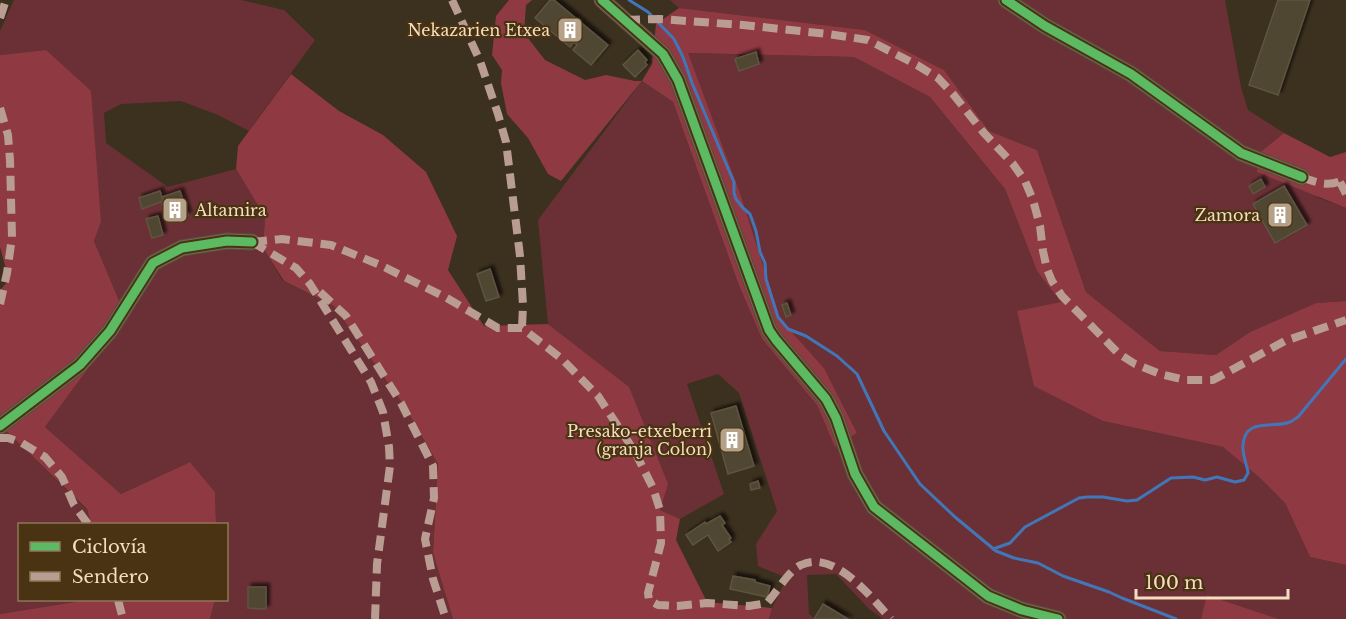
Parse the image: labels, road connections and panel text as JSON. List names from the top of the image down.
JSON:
{
  "places": {
    "building": [
      "Nekazarien Etxea",
      "Altamira",
      "Zamora",
      "Presako-etxeberri (granja Colon)"
    ]
  },
  "legend": ["Ciclovía", "Sendero"],
  "scale_bar": "100 m"
}
